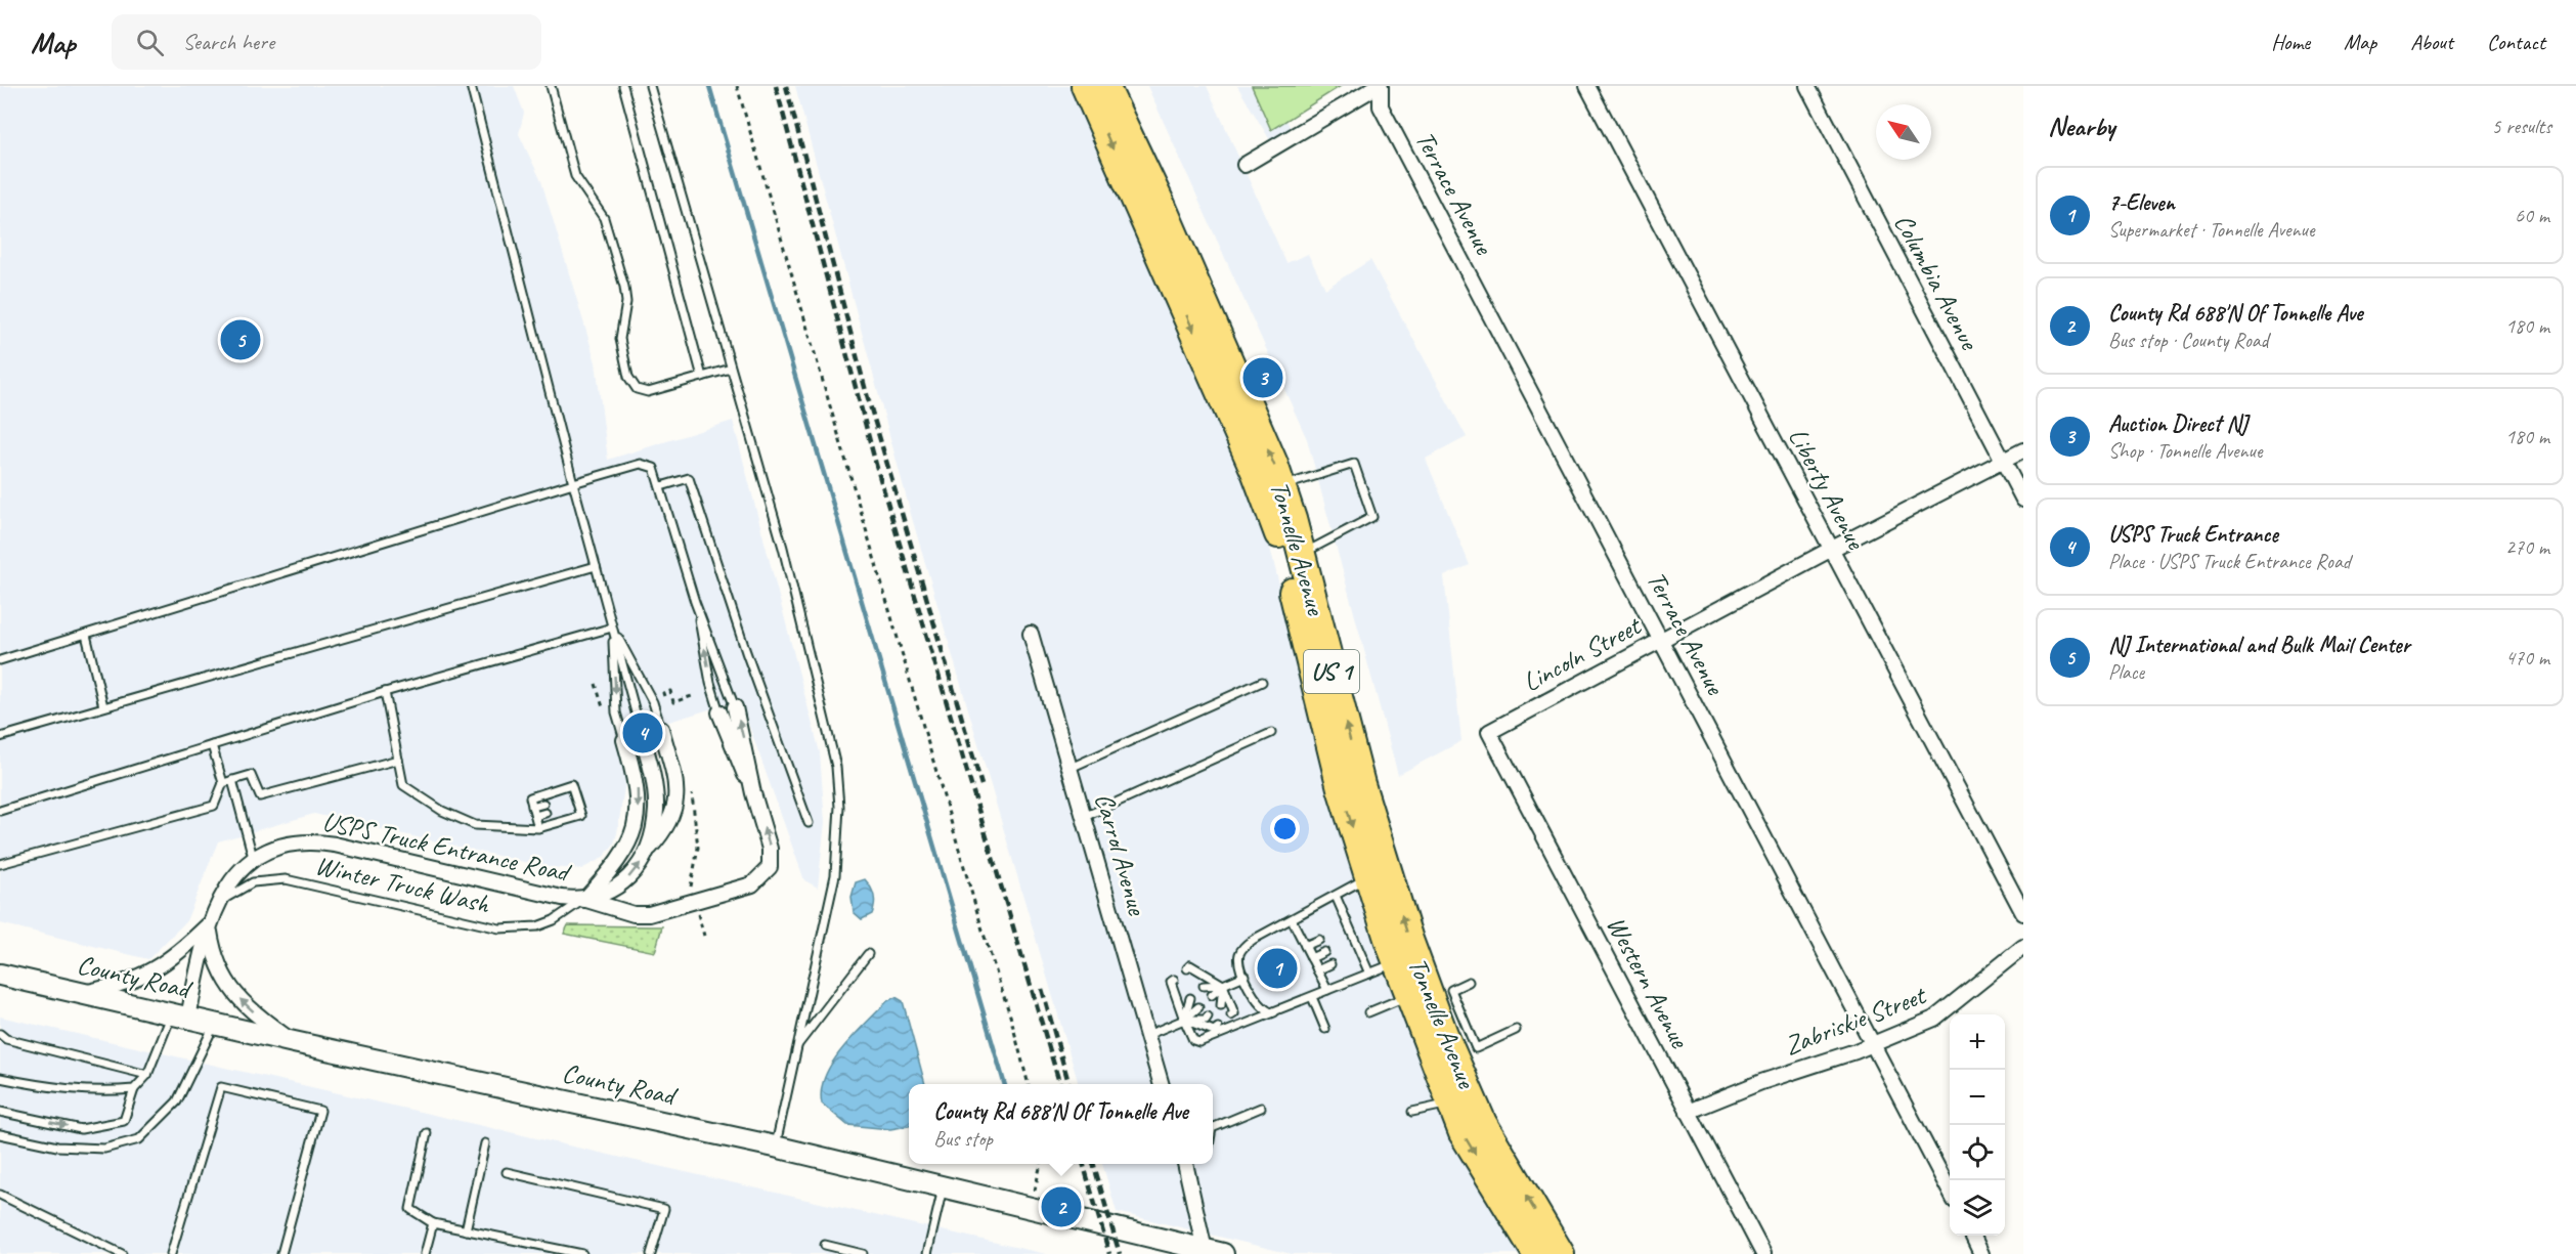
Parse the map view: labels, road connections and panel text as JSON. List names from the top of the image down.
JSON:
{
  "streets": {
    "highway": ["Tonnelle Avenue", "US 1"],
    "main road": ["County Road"],
    "street": [
      "Terrace Avenue",
      "Columbia Avenue",
      "Liberty Avenue",
      "Lincoln Street",
      "USPS Truck Entrance Road",
      "Carrol Avenue",
      "Western Avenue",
      "Zabriskie Street"
    ],
    "lane": ["Winter Truck Wash"]
  },
  "crossings": [
    ["Terrace Avenue", "Lincoln Street"],
    ["Terrace Avenue", "Zabriskie Street"],
    ["Columbia Avenue", "Lincoln Street"],
    ["Liberty Avenue", "Lincoln Street"],
    ["Lincoln Street", "Western Avenue"],
    ["USPS Truck Entrance Road", "Winter Truck Wash"],
    ["USPS Truck Entrance Road", "County Road"],
    ["Western Avenue", "Zabriskie Street"]
  ],
  "north": "top left",
  "page": {
    "header": "Map",
    "search": "Search here",
    "nav": [
      "Home",
      "Map",
      "About",
      "Contact"
    ],
    "heading": ["Nearby", "5 results"],
    "list": [
      {
        "mark": "1",
        "name": "7-Eleven",
        "note": "Supermarket · Tonnelle Avenue",
        "value": "60 m"
      },
      {
        "mark": "2",
        "name": "County Rd 688'N Of Tonnelle Ave",
        "note": "Bus stop · County Road",
        "value": "180 m"
      },
      {
        "mark": "3",
        "name": "Auction Direct NJ",
        "note": "Shop · Tonnelle Avenue",
        "value": "180 m"
      },
      {
        "mark": "4",
        "name": "USPS Truck Entrance",
        "note": "Place · USPS Truck Entrance Road",
        "value": "270 m"
      },
      {
        "mark": "5",
        "name": "NJ International and Bulk Mail Center",
        "note": "Place",
        "value": "470 m"
      }
    ],
    "pins": [
      "5",
      "3",
      "4",
      "1",
      "2"
    ],
    "map_buttons": ["+", "−"],
    "popup": ["County Rd 688'N Of Tonnelle Ave", "Bus stop"]
  }
}
